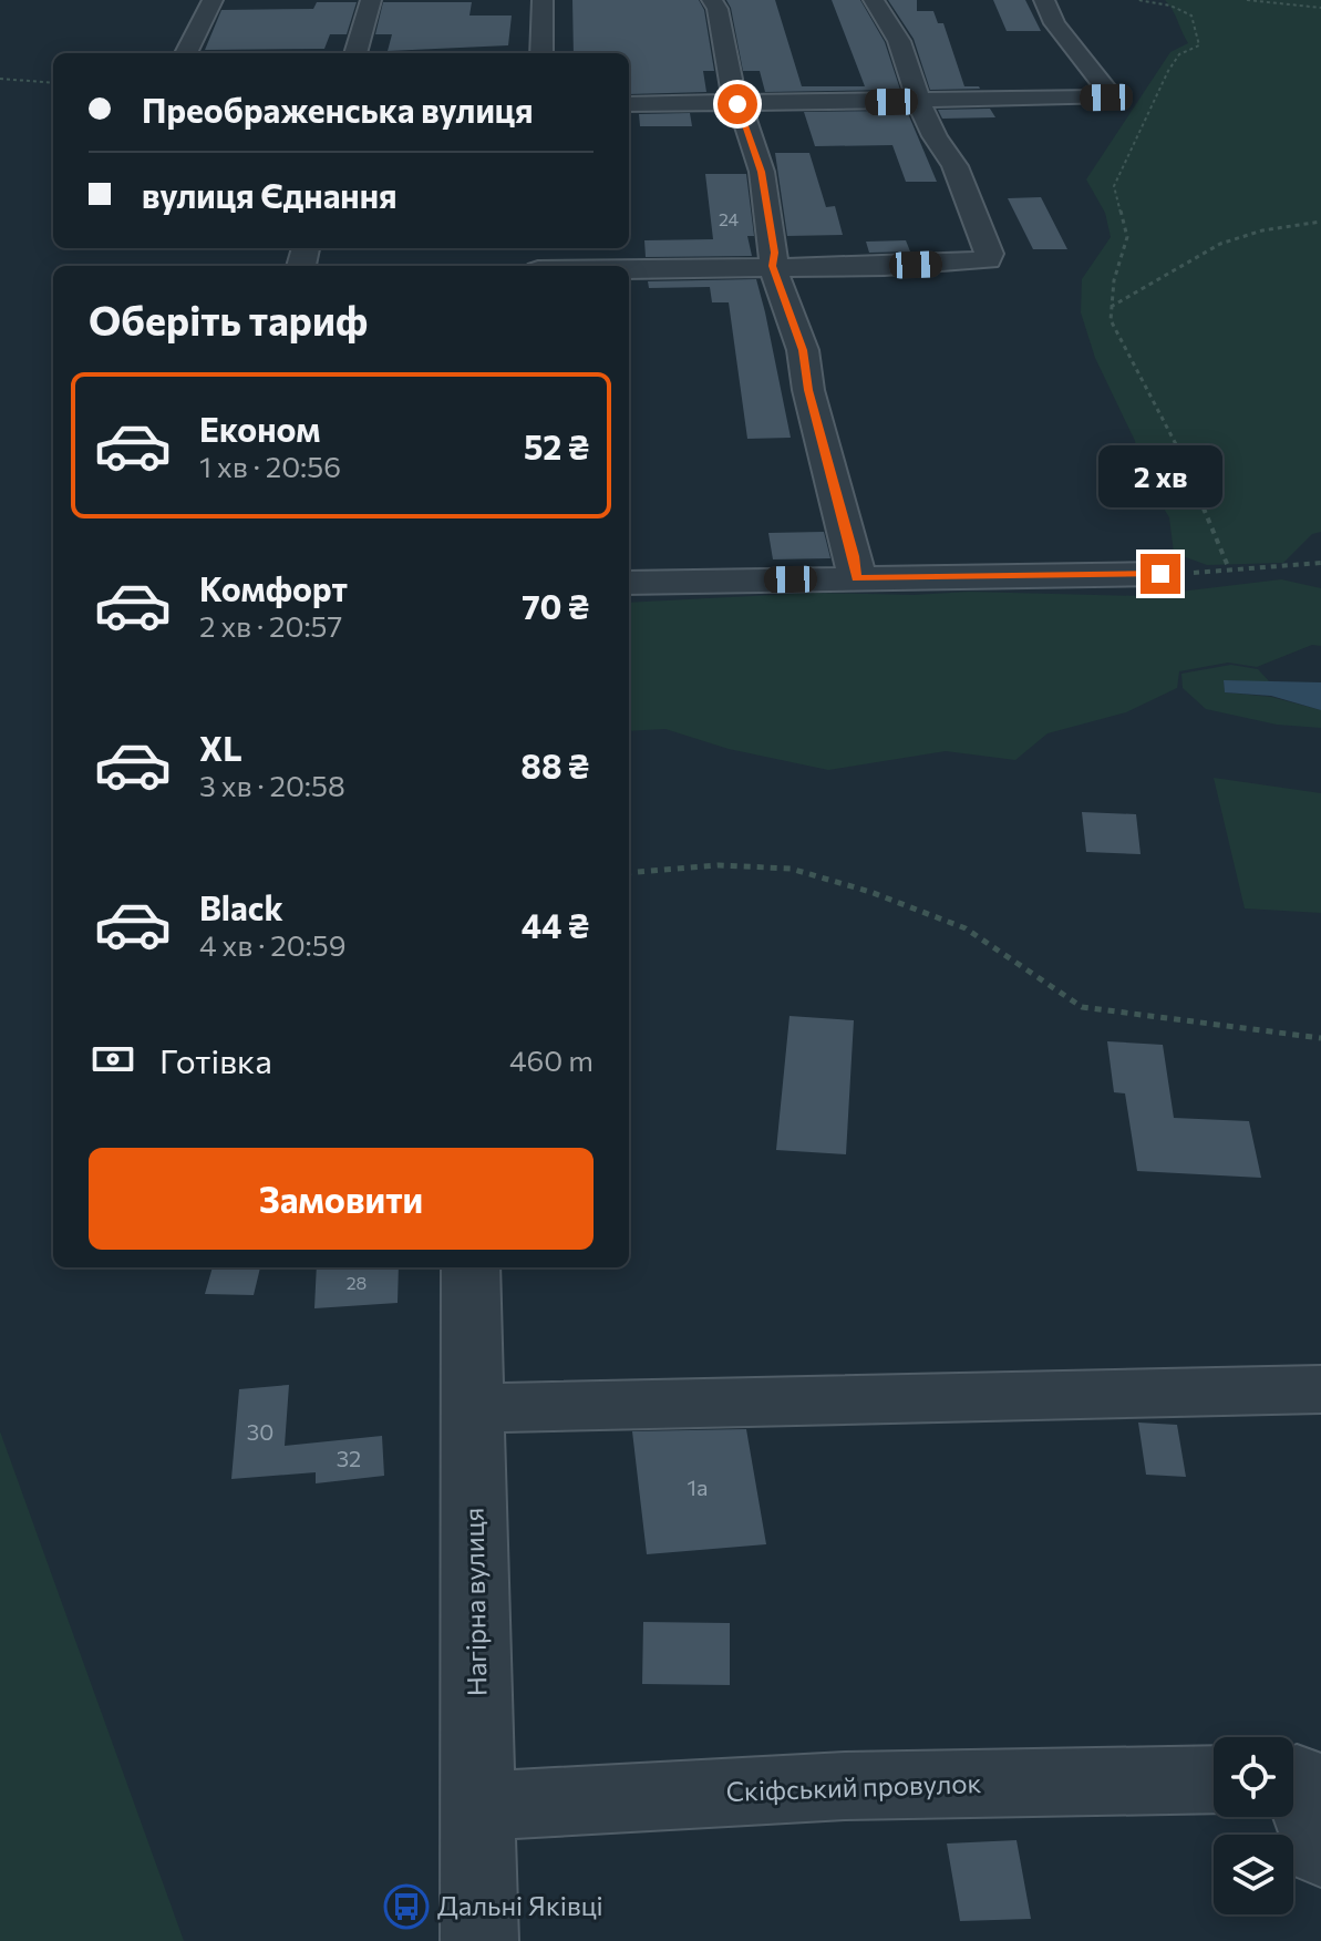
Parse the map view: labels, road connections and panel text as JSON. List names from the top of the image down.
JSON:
{
  "streets": {
    "street": ["Нагірна вулиця", "Скіфський провулок"]
  },
  "crossings": [
    ["Нагірна вулиця", "Скіфський провулок"]
  ],
  "places": {
    "bus stop": ["Дальні Яківці"]
  },
  "house_numbers": [
    "24",
    "28",
    "30",
    "32",
    "1а"
  ],
  "page": {
    "banner": ["Преображенська вулиця", "вулиця Єднання"],
    "heading": "Оберіть тариф",
    "list": [
      {
        "name": "Економ",
        "note": "1 хв · 20:56",
        "value": "52 ₴"
      },
      {
        "name": "Комфорт",
        "note": "2 хв · 20:57",
        "value": "70 ₴"
      },
      {
        "name": "XL",
        "note": "3 хв · 20:58",
        "value": "88 ₴"
      },
      {
        "name": "Black",
        "note": "4 хв · 20:59",
        "value": "44 ₴"
      }
    ],
    "bubble": "2 хв",
    "pay": ["Готівка", "460 m"],
    "buttons": "Замовити"
  }
}
